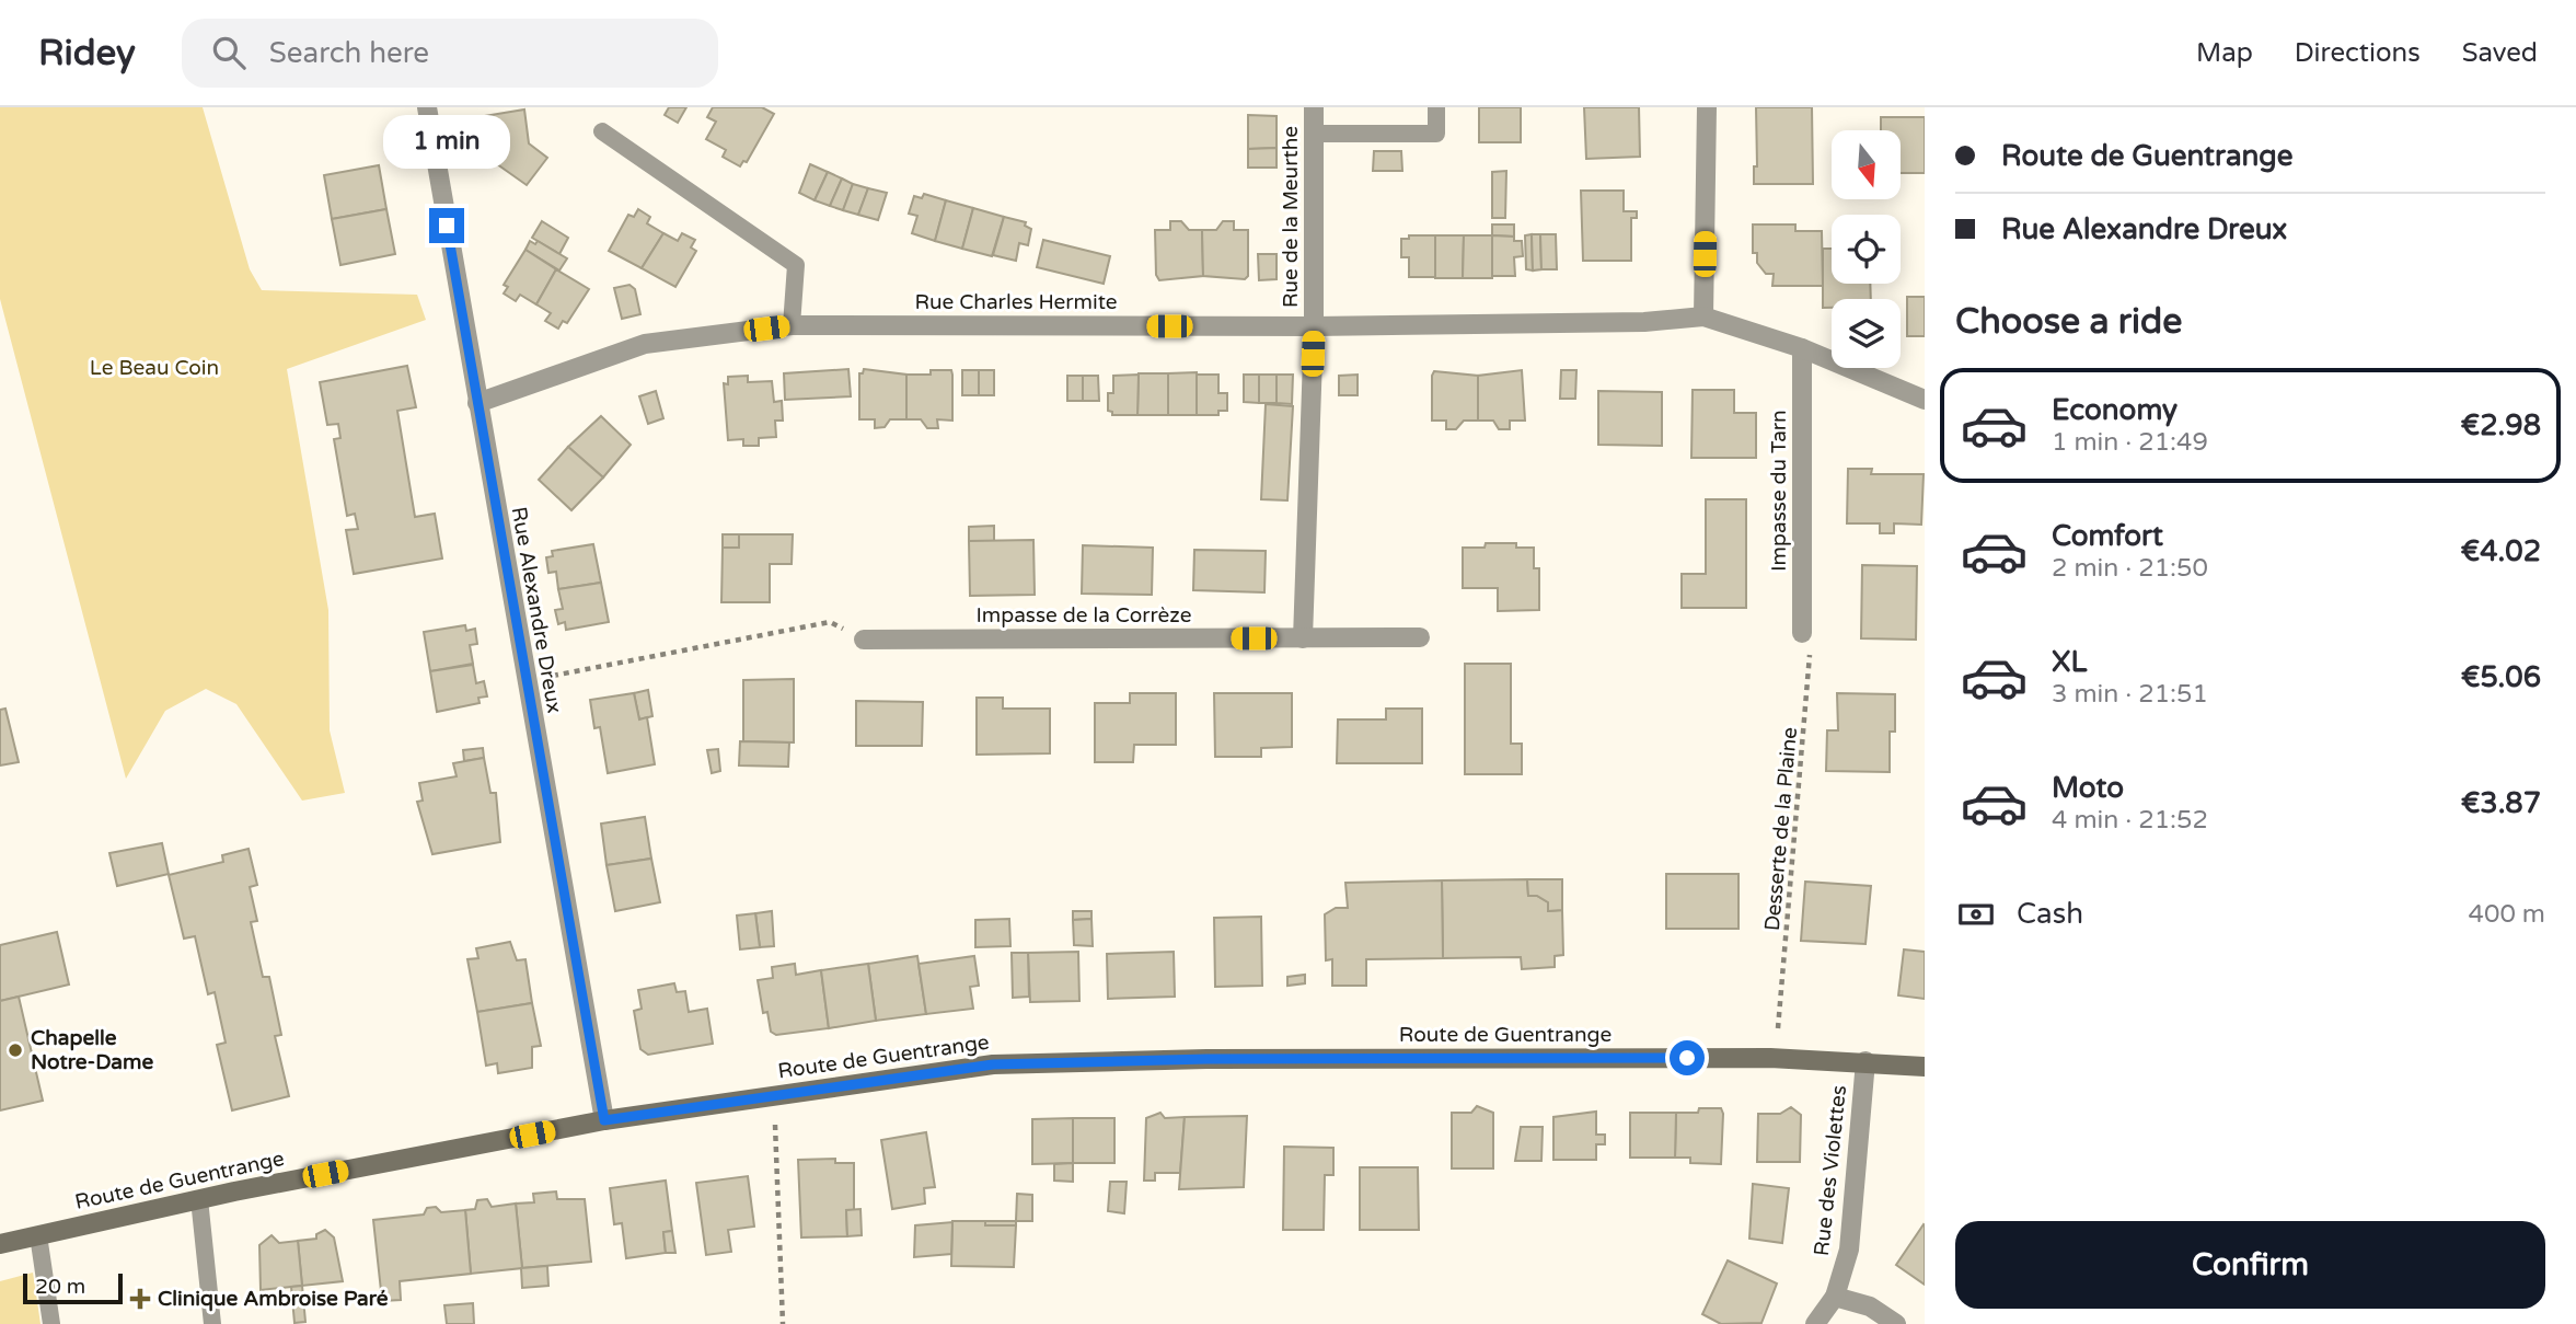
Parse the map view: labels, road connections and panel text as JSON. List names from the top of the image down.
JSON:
{
  "streets": {
    "street": [
      "Rue de la Meurthe",
      "Rue Charles Hermite",
      "Impasse du Tarn",
      "Rue Alexandre Dreux",
      "Impasse de la Corrèze",
      "Route de Guentrange",
      "Rue des Violettes"
    ],
    "path": ["Desserte de la Plaine"]
  },
  "crossings": [
    ["Rue de la Meurthe", "Rue Charles Hermite"],
    ["Rue Charles Hermite", "Rue Alexandre Dreux"],
    ["Impasse du Tarn", "Desserte de la Plaine"],
    ["Rue Alexandre Dreux", "Route de Guentrange"],
    ["Route de Guentrange", "Rue des Violettes"]
  ],
  "parks": ["Le Beau Coin"],
  "places": {
    "other": ["Chapelle Notre-Dame"],
    "health": ["Clinique Ambroise Paré"]
  },
  "scale_bar": "20 m",
  "north": "bottom",
  "page": {
    "header": "Ridey",
    "search": "Search here",
    "nav": ["Map", "Directions", "Saved"],
    "banner": ["Route de Guentrange", "Rue Alexandre Dreux"],
    "bubble": "1 min",
    "heading": "Choose a ride",
    "list": [
      {
        "name": "Economy",
        "note": "1 min · 21:49",
        "value": "€2.98"
      },
      {
        "name": "Comfort",
        "note": "2 min · 21:50",
        "value": "€4.02"
      },
      {
        "name": "XL",
        "note": "3 min · 21:51",
        "value": "€5.06"
      },
      {
        "name": "Moto",
        "note": "4 min · 21:52",
        "value": "€3.87"
      }
    ],
    "pay": ["Cash", "400 m"],
    "buttons": "Confirm",
    "scale": "20 m"
  }
}
